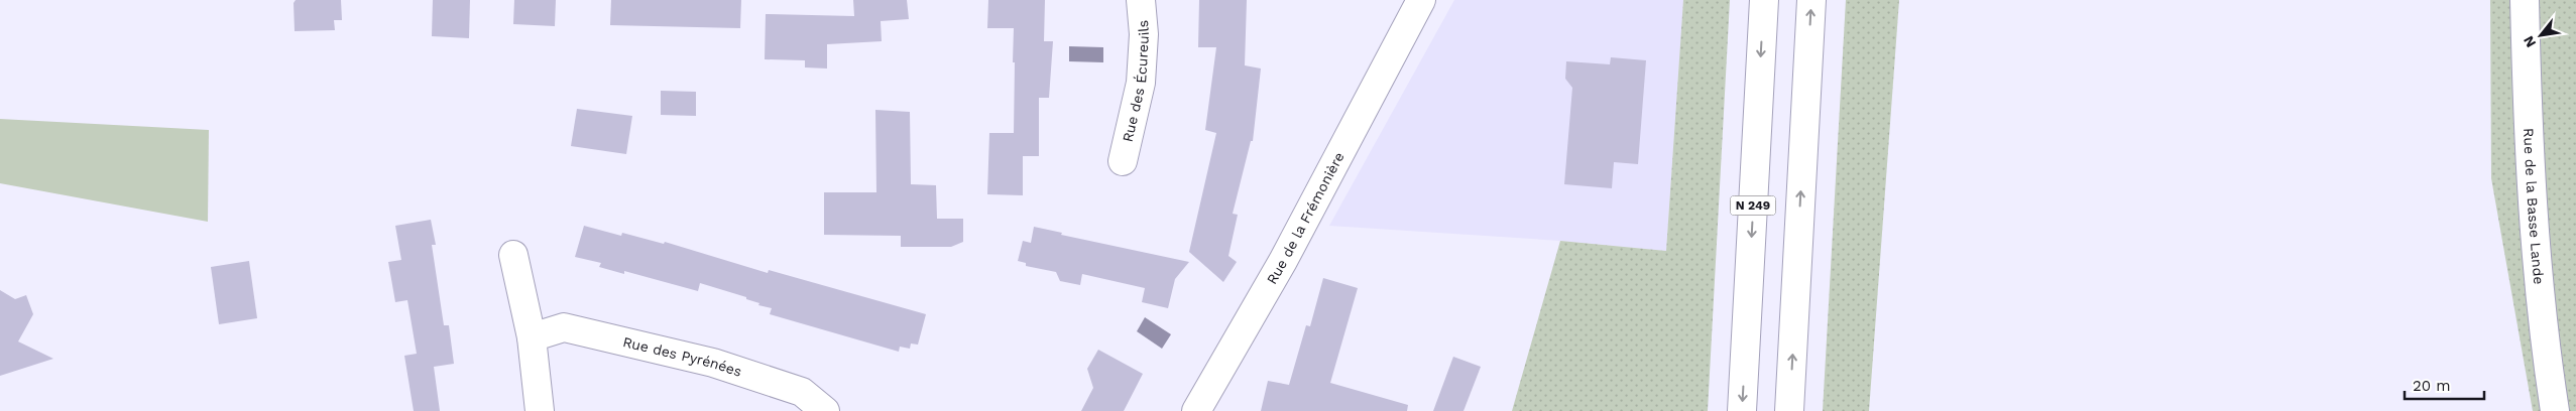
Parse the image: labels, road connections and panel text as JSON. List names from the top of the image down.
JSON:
{
  "streets": {
    "main road": [
      "Rue des Écureuils",
      "N 249",
      "Rue de la Basse Lande",
      "Rue de la Frémonière",
      "Rue des Pyrénées"
    ]
  },
  "scale_bar": "20 m",
  "north": "bottom left"
}
